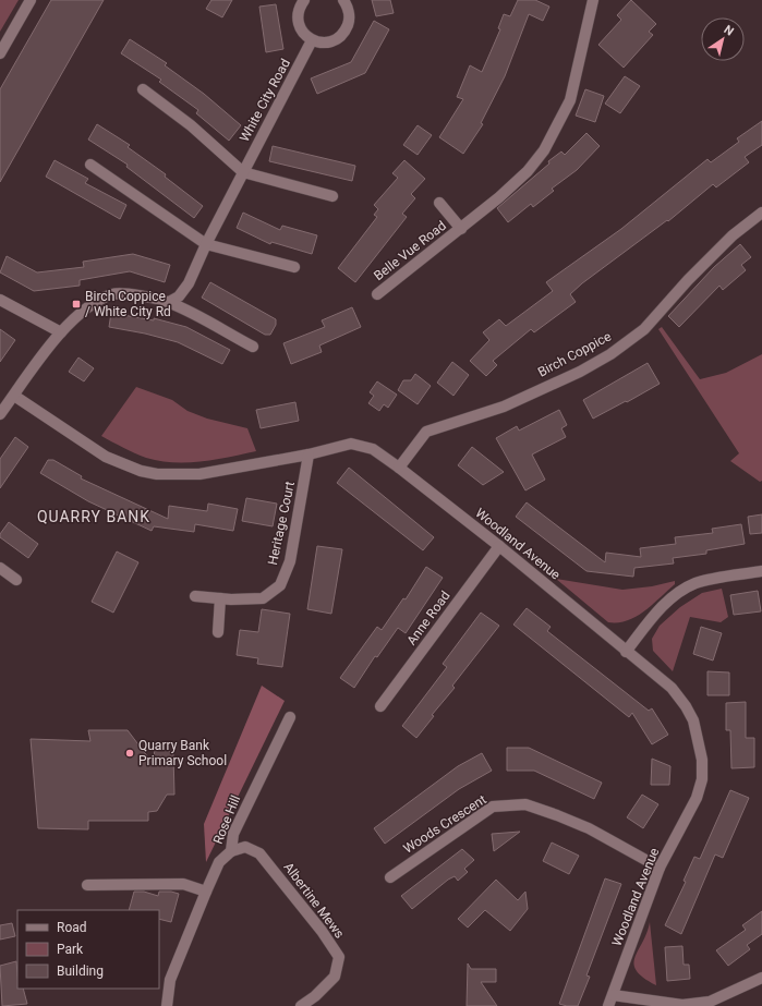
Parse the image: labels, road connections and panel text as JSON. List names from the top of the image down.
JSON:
{
  "streets": {
    "street": [
      "White City Road",
      "Belle Vue Road",
      "Birch Coppice",
      "Heritage Court",
      "Woodland Avenue",
      "Anne Road",
      "Rose Hill",
      "Woods Crescent",
      "Albertine Mews"
    ]
  },
  "crossings": [
    ["Birch Coppice", "Woodland Avenue"],
    ["Heritage Court", "Woodland Avenue"],
    ["Woodland Avenue", "Anne Road"],
    ["Woodland Avenue", "Woods Crescent"],
    ["Rose Hill", "Albertine Mews"]
  ],
  "districts": ["QUARRY BANK"],
  "places": {
    "transit": ["Birch Coppice / White City Rd"],
    "other": ["Quarry Bank Primary School"]
  },
  "legend": ["Road", "Park", "Building"],
  "north": "top right"
}
